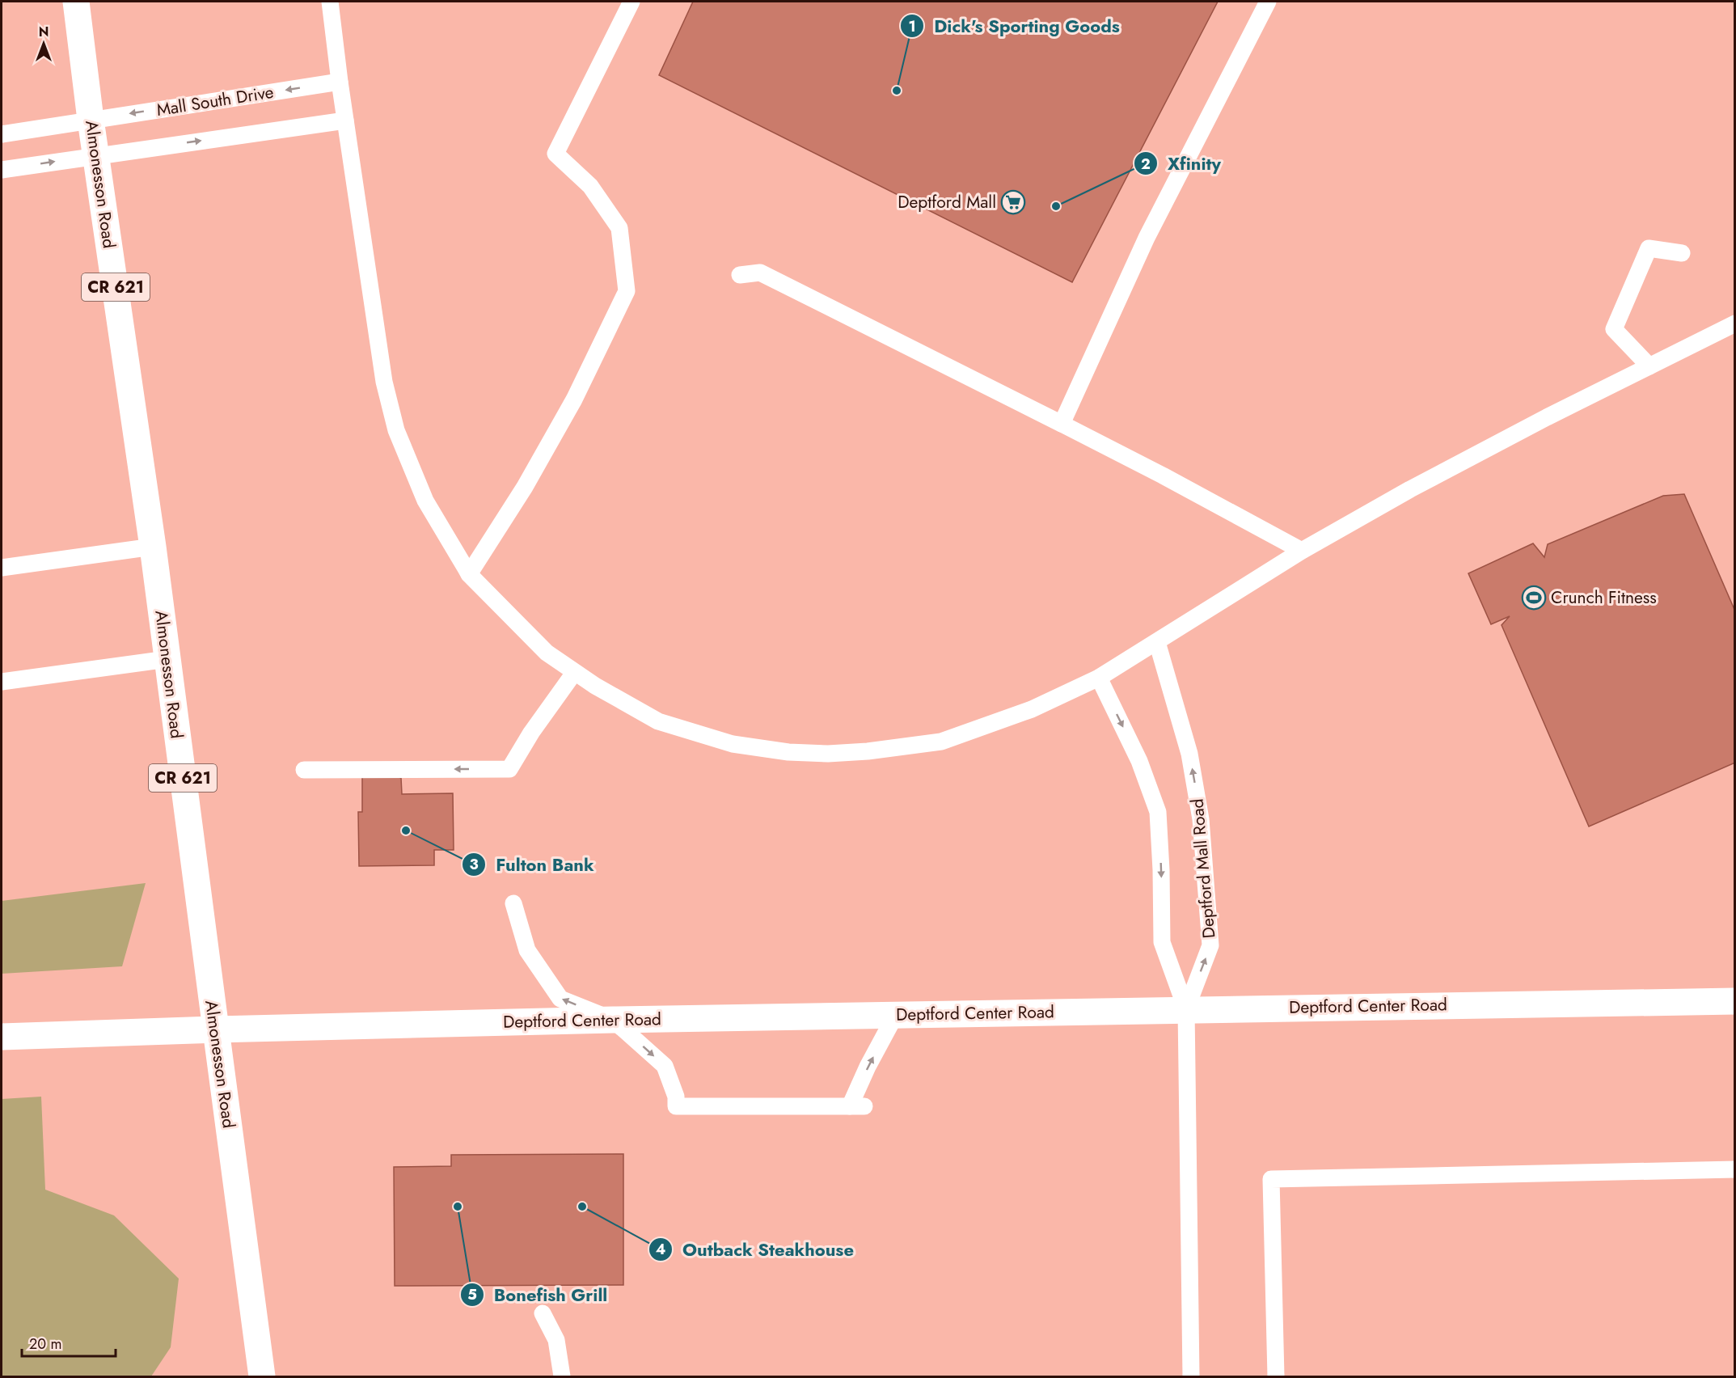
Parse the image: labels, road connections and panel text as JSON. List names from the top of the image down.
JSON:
{
  "streets": {
    "main road": ["Almonesson Road", "CR 621", "Deptford Center Road"],
    "lane": ["Mall South Drive", "Deptford Mall Road"]
  },
  "crossings": [
    ["Mall South Drive", "Almonesson Road"],
    ["Almonesson Road", "Deptford Center Road"],
    ["Deptford Mall Road", "Deptford Center Road"]
  ],
  "places": {
    "other": [
      "Dick's Sporting Goods",
      "Xfinity",
      "Fulton Bank",
      "Bonefish Grill",
      "Outback Steakhouse"
    ],
    "supermarket": ["Deptford Mall"],
    "sports": ["Crunch Fitness"]
  },
  "scale_bar": "20 m",
  "north": "top"
}
